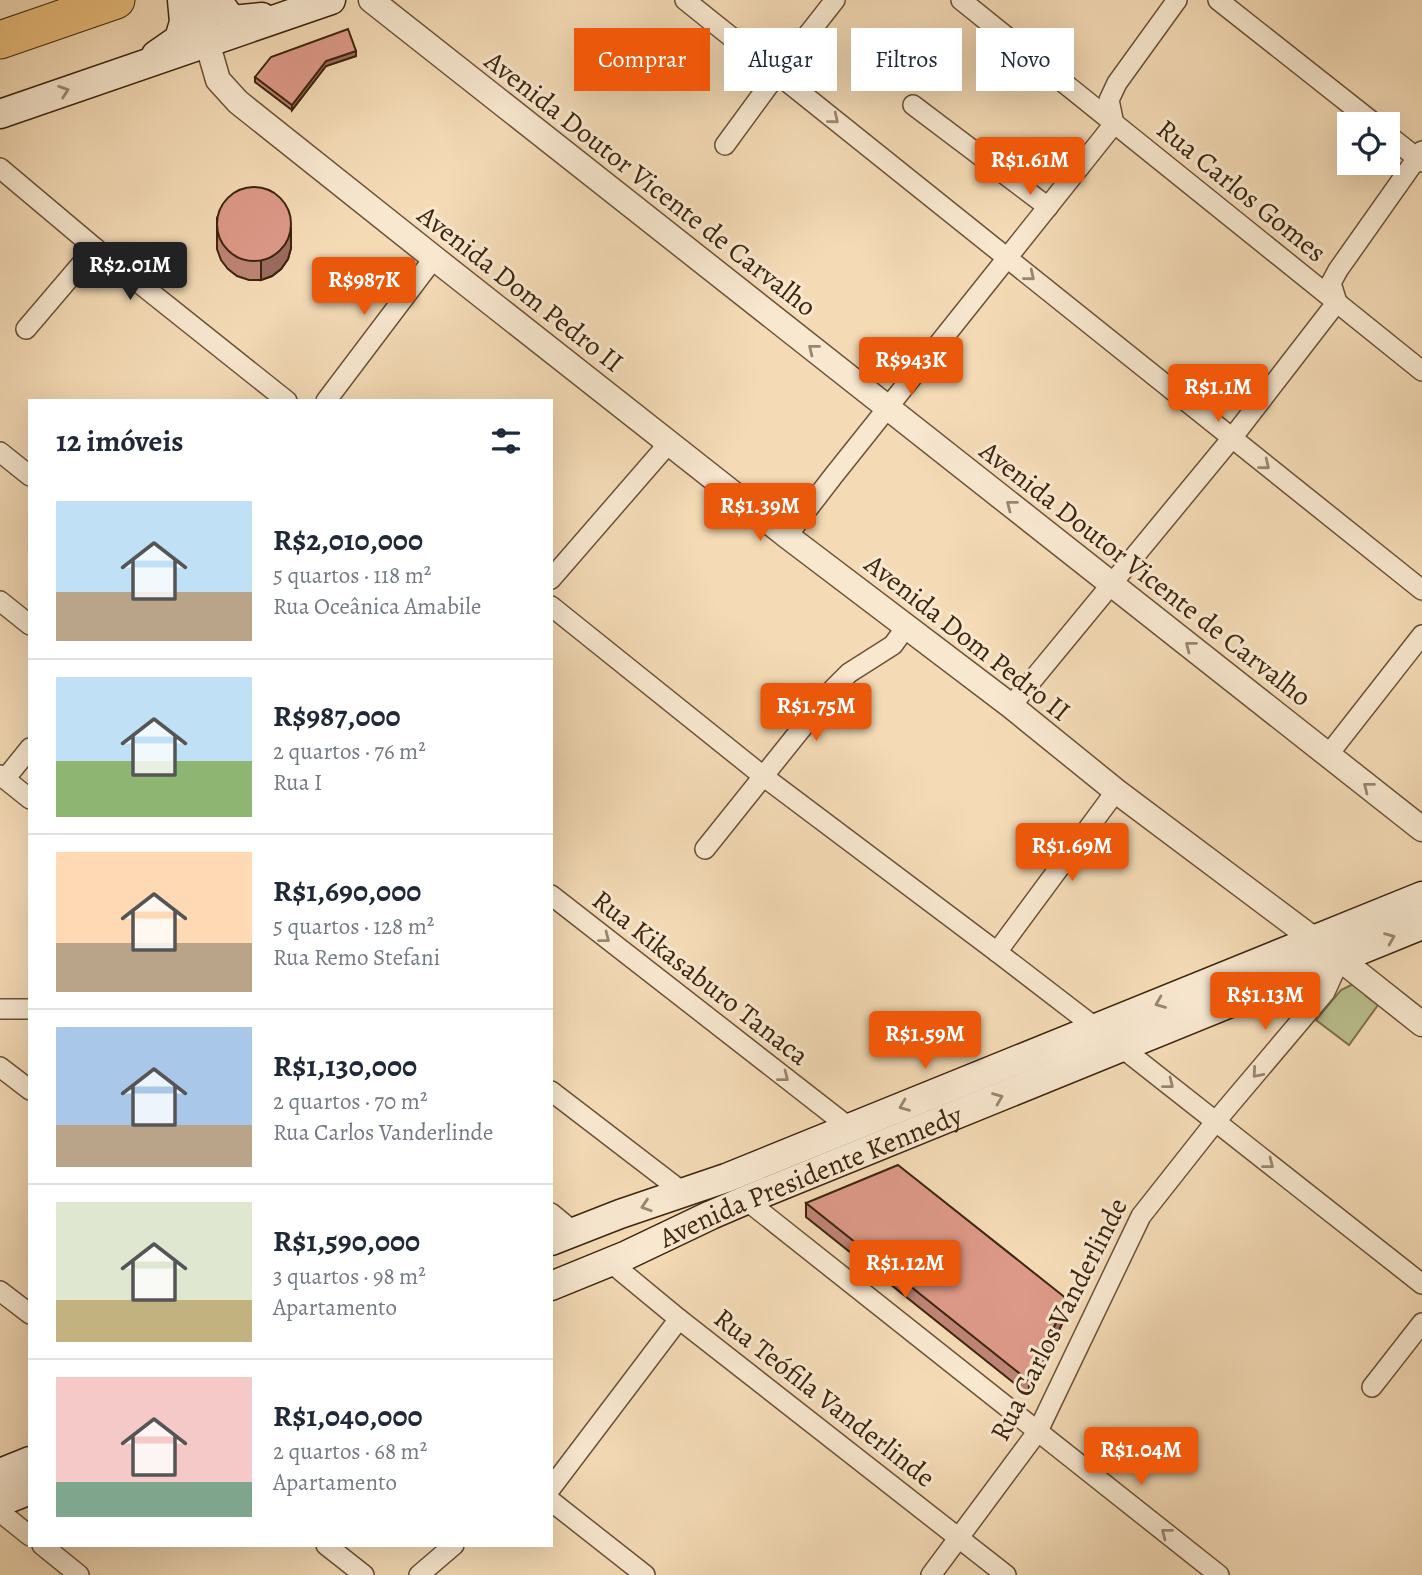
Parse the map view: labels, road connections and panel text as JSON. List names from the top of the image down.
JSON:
{
  "streets": {
    "main road": ["Avenida Presidente Kennedy"],
    "street": [
      "Avenida Doutor Vicente de Carvalho",
      "Rua Carlos Gomes",
      "Avenida Dom Pedro II",
      "Rua Kikasaburo Tanaca",
      "Rua Carlos Vanderlinde",
      "Rua Teófila Vanderlinde"
    ]
  },
  "crossings": [
    ["Avenida Dom Pedro II", "Avenida Presidente Kennedy"],
    ["Avenida Dom Pedro II", "Rua Carlos Vanderlinde"],
    ["Rua Kikasaburo Tanaca", "Avenida Presidente Kennedy"],
    ["Avenida Presidente Kennedy", "Rua Carlos Vanderlinde"],
    ["Avenida Presidente Kennedy", "Rua Teófila Vanderlinde"],
    ["Rua Carlos Vanderlinde", "Rua Teófila Vanderlinde"]
  ],
  "page": {
    "chip": [
      "Comprar",
      "Alugar",
      "Filtros",
      "Novo"
    ],
    "price": [
      "R$1.61M",
      "R$2.01M",
      "R$987K",
      "R$943K",
      "R$1.1M",
      "R$1.39M",
      "R$1.75M",
      "R$1.69M",
      "R$1.13M",
      "R$1.59M",
      "R$1.12M",
      "R$1.04M"
    ],
    "heading": "12 imóveis",
    "list": [
      {
        "name": "R$2,010,000",
        "note": "5 quartos · 118 m² · Rua Oceânica Amabile"
      },
      {
        "name": "R$987,000",
        "note": "2 quartos · 76 m² · Rua I"
      },
      {
        "name": "R$1,690,000",
        "note": "5 quartos · 128 m² · Rua Remo Stefani"
      },
      {
        "name": "R$1,130,000",
        "note": "2 quartos · 70 m² · Rua Carlos Vanderlinde"
      },
      {
        "name": "R$1,590,000",
        "note": "3 quartos · 98 m² · Apartamento"
      },
      {
        "name": "R$1,040,000",
        "note": "2 quartos · 68 m² · Apartamento"
      }
    ]
  }
}
